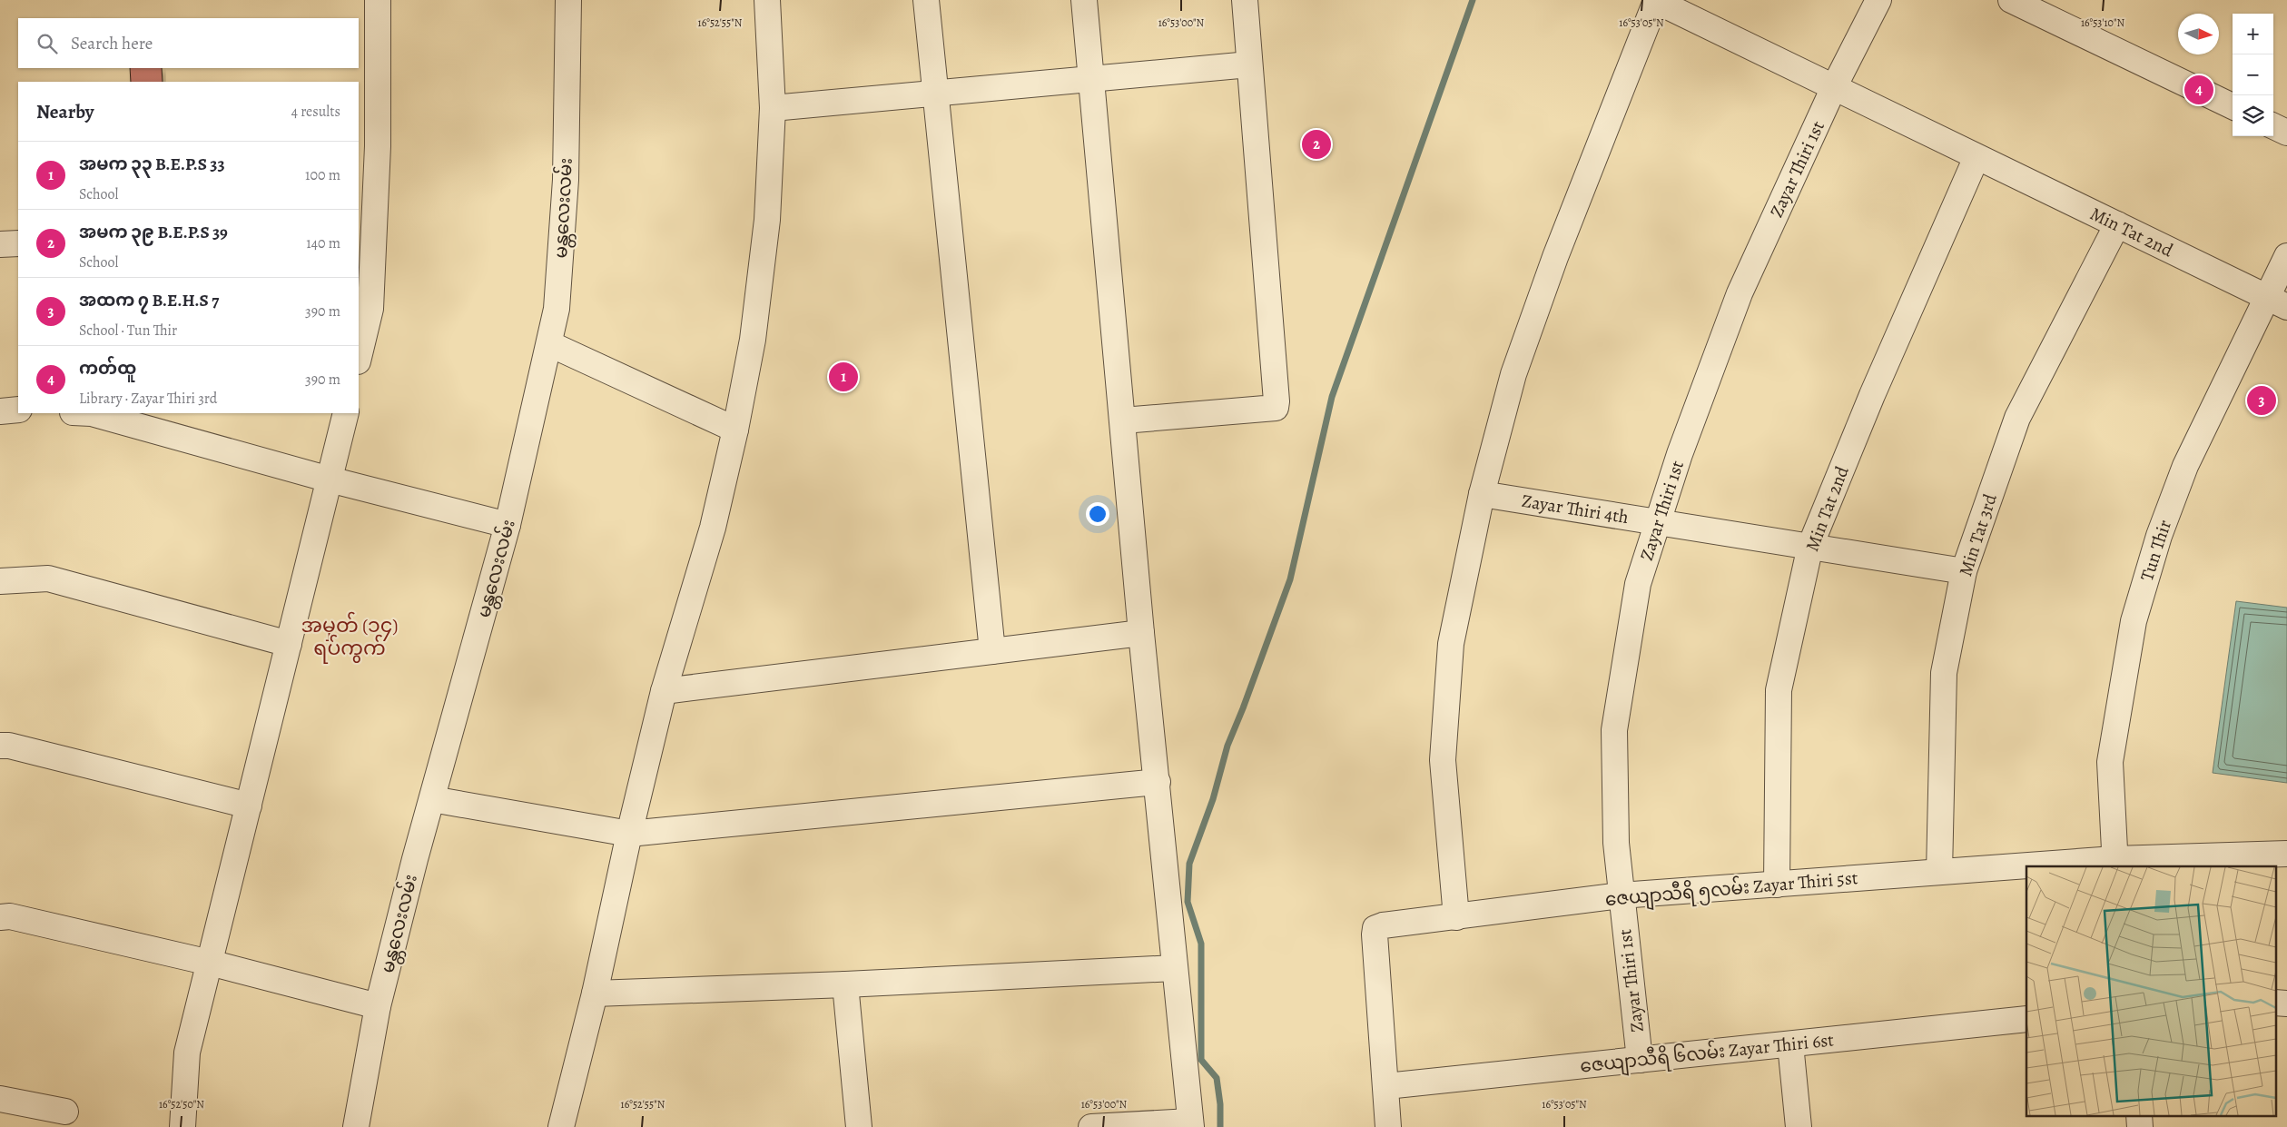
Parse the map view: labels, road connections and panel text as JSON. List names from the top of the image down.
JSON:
{
  "streets": {
    "street": [
      "Zayar Thiri 1st",
      "မန္တလေးလမ်း",
      "Min Tat 2nd",
      "Zayar Thiri 4th",
      "Min Tat 3rd",
      "Tun Thir",
      "ဇေယျာသီရိ ၅လမ်း Zayar Thiri 5st",
      "ဇေယျာသီရိ ၆လမ်း Zayar Thiri 6st"
    ]
  },
  "crossings": [
    ["Zayar Thiri 1st", "Min Tat 2nd"],
    ["Zayar Thiri 1st", "Zayar Thiri 4th"],
    ["Zayar Thiri 1st", "ဇေယျာသီရိ ၅လမ်း Zayar Thiri 5st"],
    ["Zayar Thiri 1st", "ဇေယျာသီရိ ၆လမ်း Zayar Thiri 6st"],
    ["Min Tat 2nd", "Zayar Thiri 4th"],
    ["Min Tat 2nd", "Min Tat 3rd"],
    ["Min Tat 2nd", "Tun Thir"],
    ["Min Tat 2nd", "ဇေယျာသီရိ ၅လမ်း Zayar Thiri 5st"],
    ["Zayar Thiri 4th", "Min Tat 3rd"],
    ["Min Tat 3rd", "ဇေယျာသီရိ ၅လမ်း Zayar Thiri 5st"],
    ["Tun Thir", "ဇေယျာသီရိ ၅လမ်း Zayar Thiri 5st"],
    ["ဇေယျာသီရိ ၅လမ်း Zayar Thiri 5st", "ဇေယျာသီရိ ၆လမ်း Zayar Thiri 6st"]
  ],
  "districts": ["အမှတ် (၁၄) ရပ်ကွက်"],
  "north": "right",
  "page": {
    "map_buttons": ["+", "−"],
    "search": "Search here",
    "pins": [
      "4",
      "2",
      "1",
      "3"
    ],
    "heading": ["Nearby", "4 results"],
    "list": [
      {
        "mark": "1",
        "name": "အမက ၃၃ B.E.P.S 33",
        "note": "School",
        "value": "100 m"
      },
      {
        "mark": "2",
        "name": "အမက ၃၉ B.E.P.S 39",
        "note": "School",
        "value": "140 m"
      },
      {
        "mark": "3",
        "name": "အထက ၇ B.E.H.S 7",
        "note": "School · Tun Thir",
        "value": "390 m"
      },
      {
        "mark": "4",
        "name": "ကတ်ထူ",
        "note": "Library · Zayar Thiri 3rd",
        "value": "390 m"
      }
    ]
  },
  "coordinates": [
    "16°52'55\"N",
    "16°53'00\"N",
    "16°53'05\"N",
    "16°53'10\"N",
    "16°52'50\"N"
  ]
}
